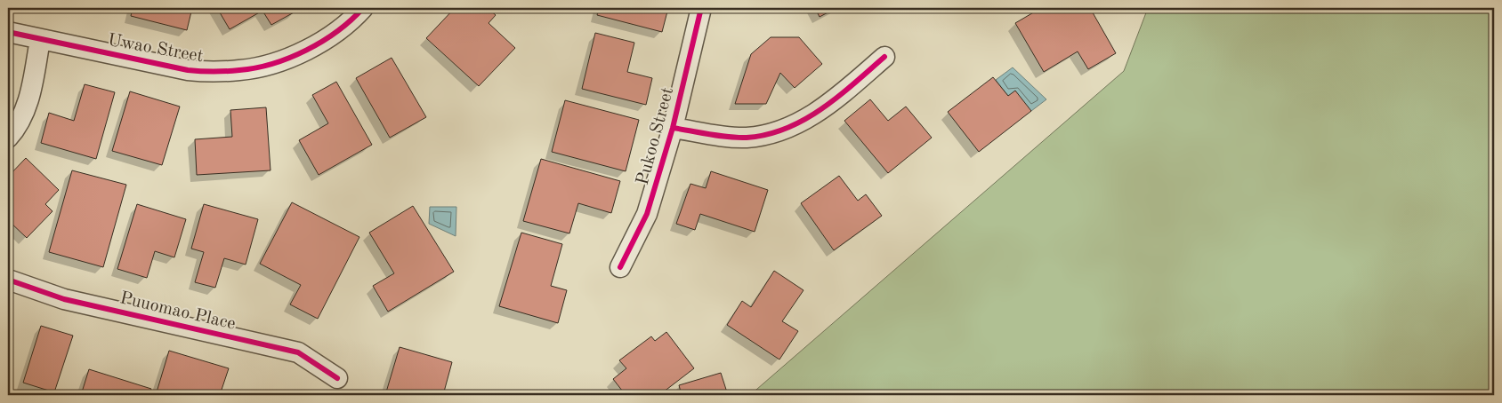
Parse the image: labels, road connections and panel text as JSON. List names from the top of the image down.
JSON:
{
  "streets": {
    "street": ["Uwao Street", "Pukoo Street", "Puuomao Place"]
  }
}
